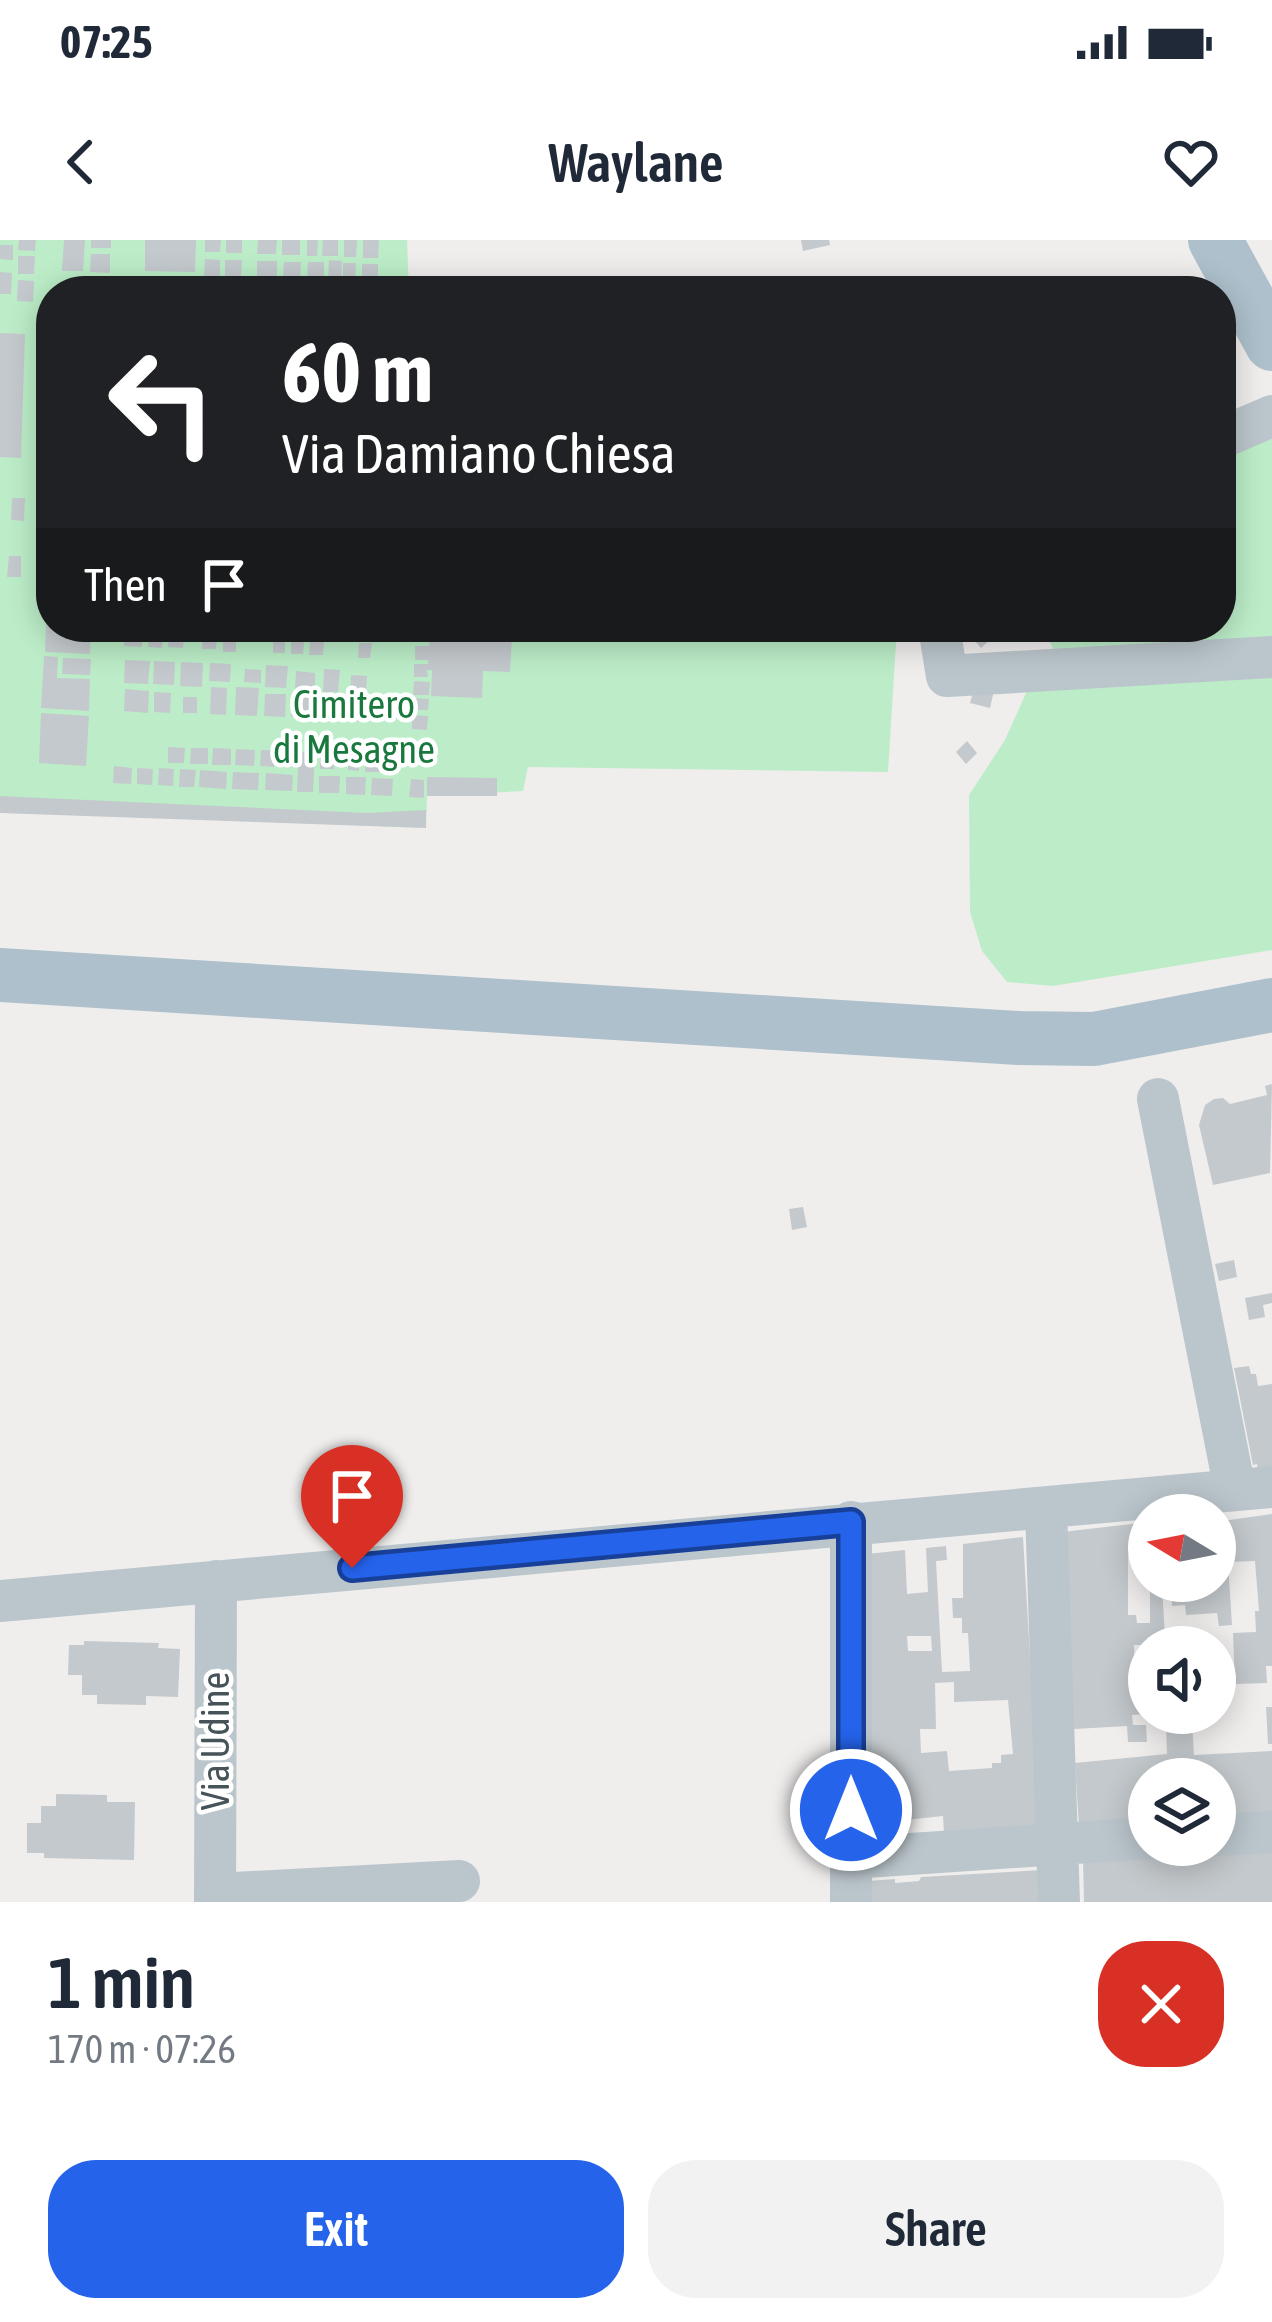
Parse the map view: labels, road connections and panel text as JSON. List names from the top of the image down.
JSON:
{
  "streets": {
    "street": ["Via Udine"]
  },
  "parks": ["Cimitero di Mesagne"],
  "north": "left",
  "page": {
    "status": "07:25",
    "header": "Waylane",
    "turn": ["60 m", "Via Damiano Chiesa"],
    "then": "Then",
    "heading": ["1 min", "170 m · 07:26"],
    "buttons": ["Exit", "Share"]
  }
}
